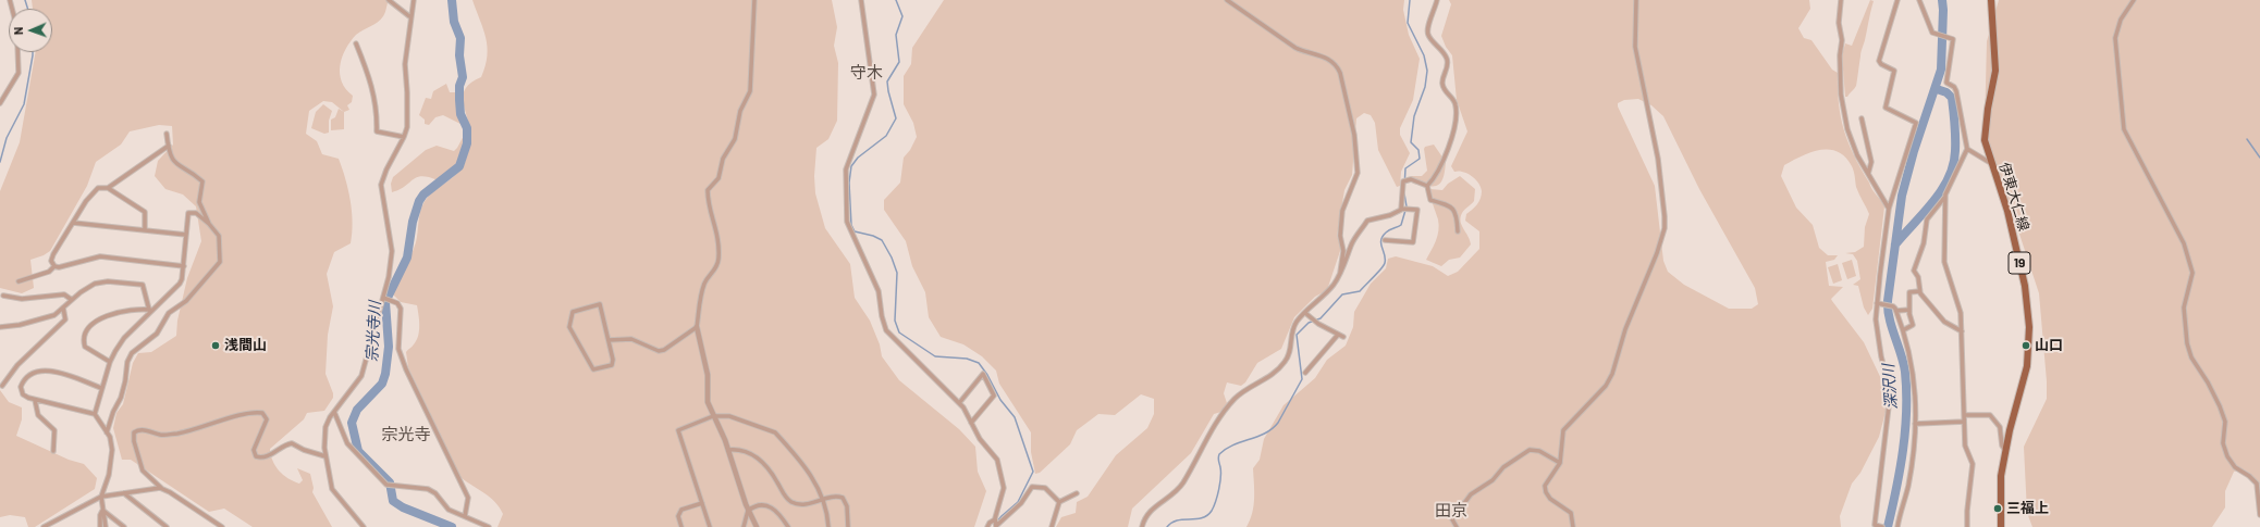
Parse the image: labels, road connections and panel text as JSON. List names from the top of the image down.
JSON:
{
  "streets": {
    "main road": ["伊東大仁線", "19"]
  },
  "districts": ["守木", "宗光寺", "田京"],
  "water": ["宗光寺川", "深沢川"],
  "places": ["浅間山", "山口", "三福上"],
  "north": "left"
}
